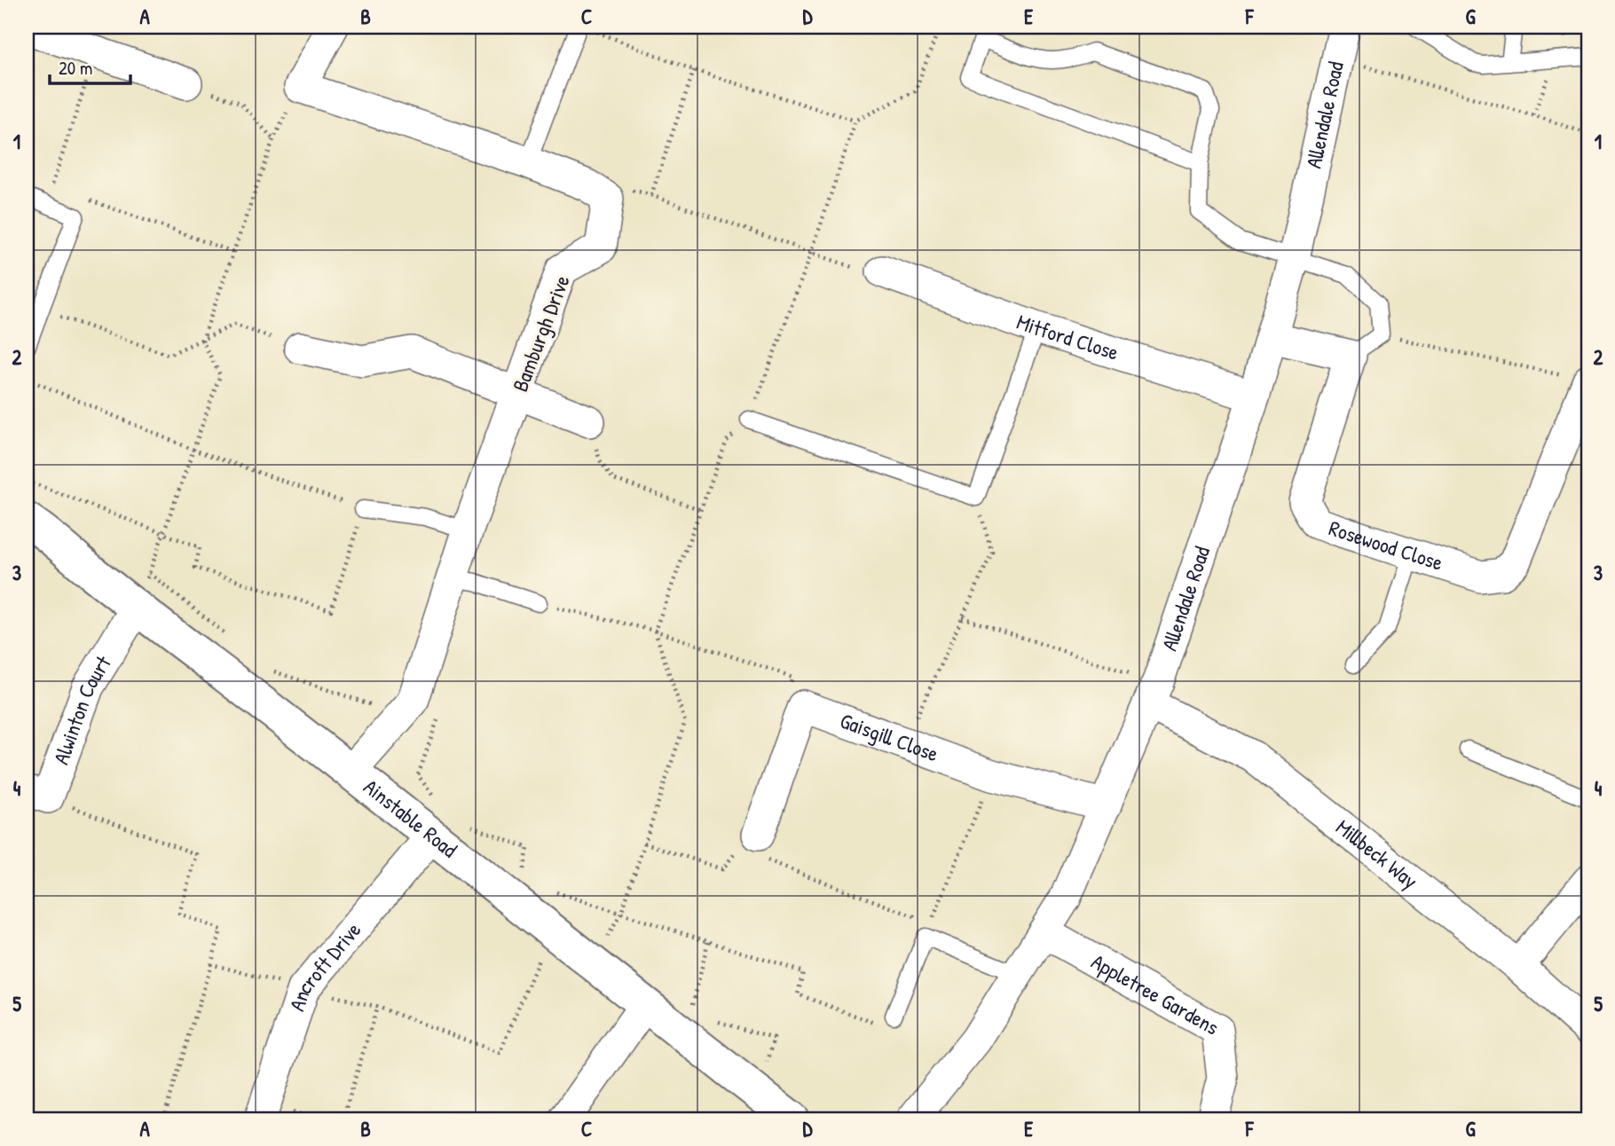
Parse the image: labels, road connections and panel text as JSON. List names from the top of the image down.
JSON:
{
  "streets": {
    "street": [
      "Allendale Road",
      "Bamburgh Drive",
      "Mitford Close",
      "Rosewood Close",
      "Alwinton Court",
      "Gaisgill Close",
      "Ainstable Road",
      "Millbeck Way",
      "Ancroft Drive",
      "Appletree Gardens"
    ]
  },
  "crossings": [
    ["Allendale Road", "Mitford Close"],
    ["Allendale Road", "Gaisgill Close"],
    ["Allendale Road", "Millbeck Way"],
    ["Allendale Road", "Appletree Gardens"],
    ["Bamburgh Drive", "Ainstable Road"],
    ["Alwinton Court", "Ainstable Road"],
    ["Ainstable Road", "Ancroft Drive"]
  ],
  "scale_bar": "20 m",
  "grid": {
    "columns": [
      "A",
      "B",
      "C",
      "D",
      "E",
      "F",
      "G"
    ],
    "rows": [
      "1",
      "2",
      "3",
      "4",
      "5"
    ]
  }
}
